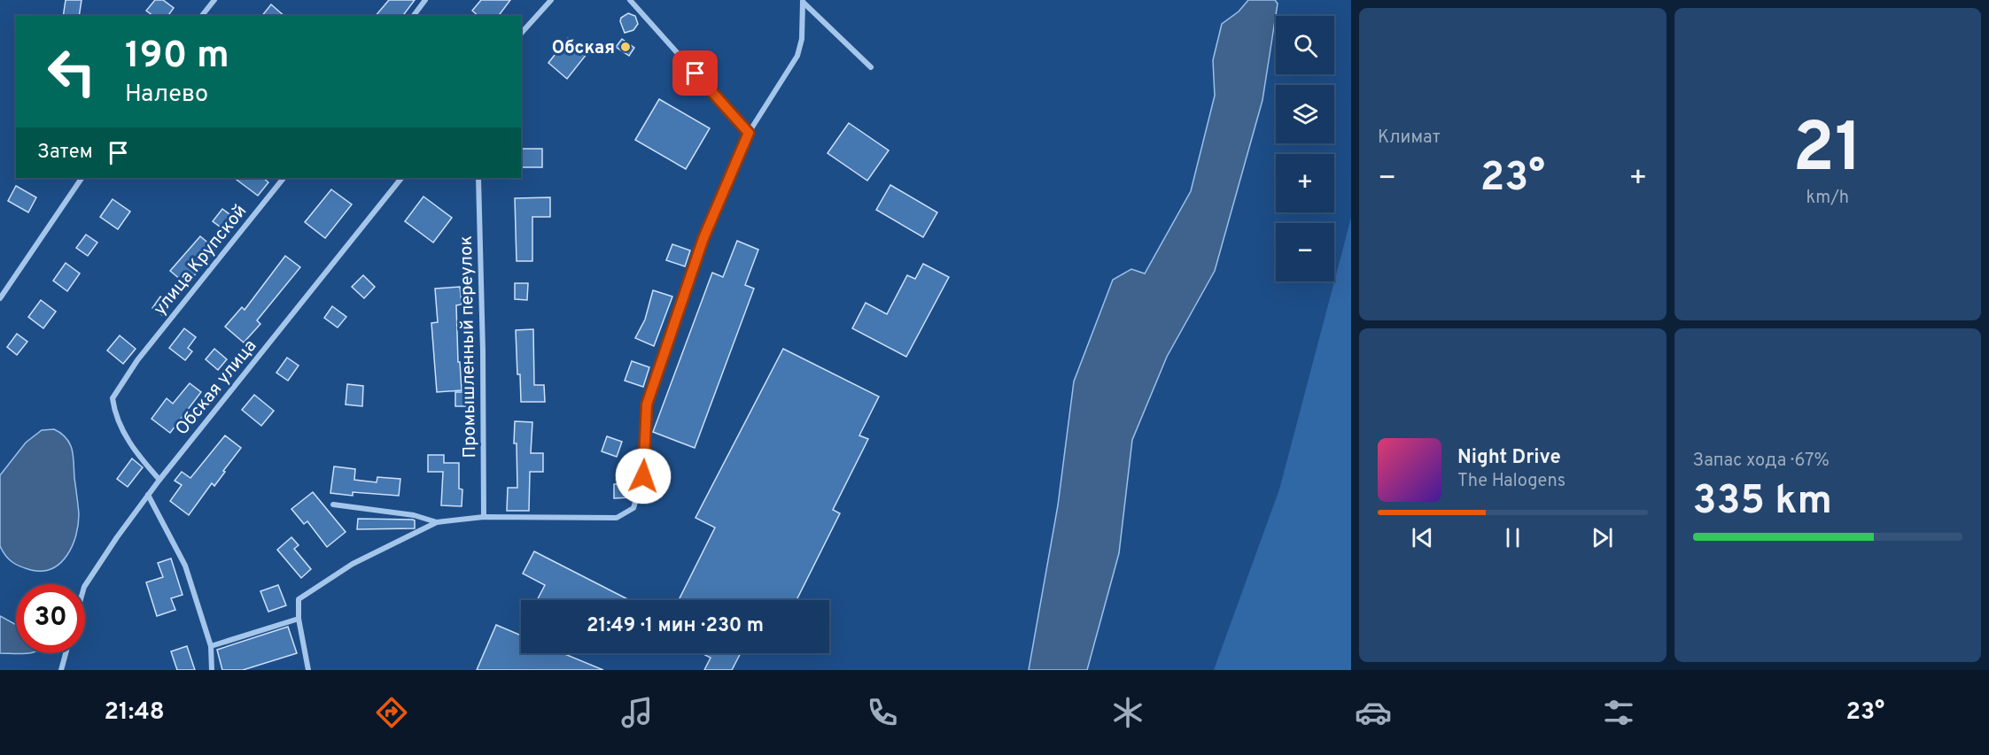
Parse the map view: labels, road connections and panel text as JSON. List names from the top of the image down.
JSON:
{
  "streets": {
    "street": ["улица Крупской", "Промышленный переулок", "Обская улица"]
  },
  "crossings": [
    ["улица Крупской", "Обская улица"]
  ],
  "places": ["Обская"],
  "page": {
    "tile": [
      "Климат",
      ["21", "km/h"],
      ["Запас хода · 67%", "335 km"]
    ],
    "map_buttons": ["+", "−"],
    "turn": ["190 m", "Налево"],
    "then": "Затем",
    "heat": ["−", "23°", "+"],
    "song": ["Night Drive", "The Halogens"],
    "limit": "30",
    "trip": "21:49 · 1 мин · 230 m",
    "tabs": ["21:48", "23°"]
  }
}
